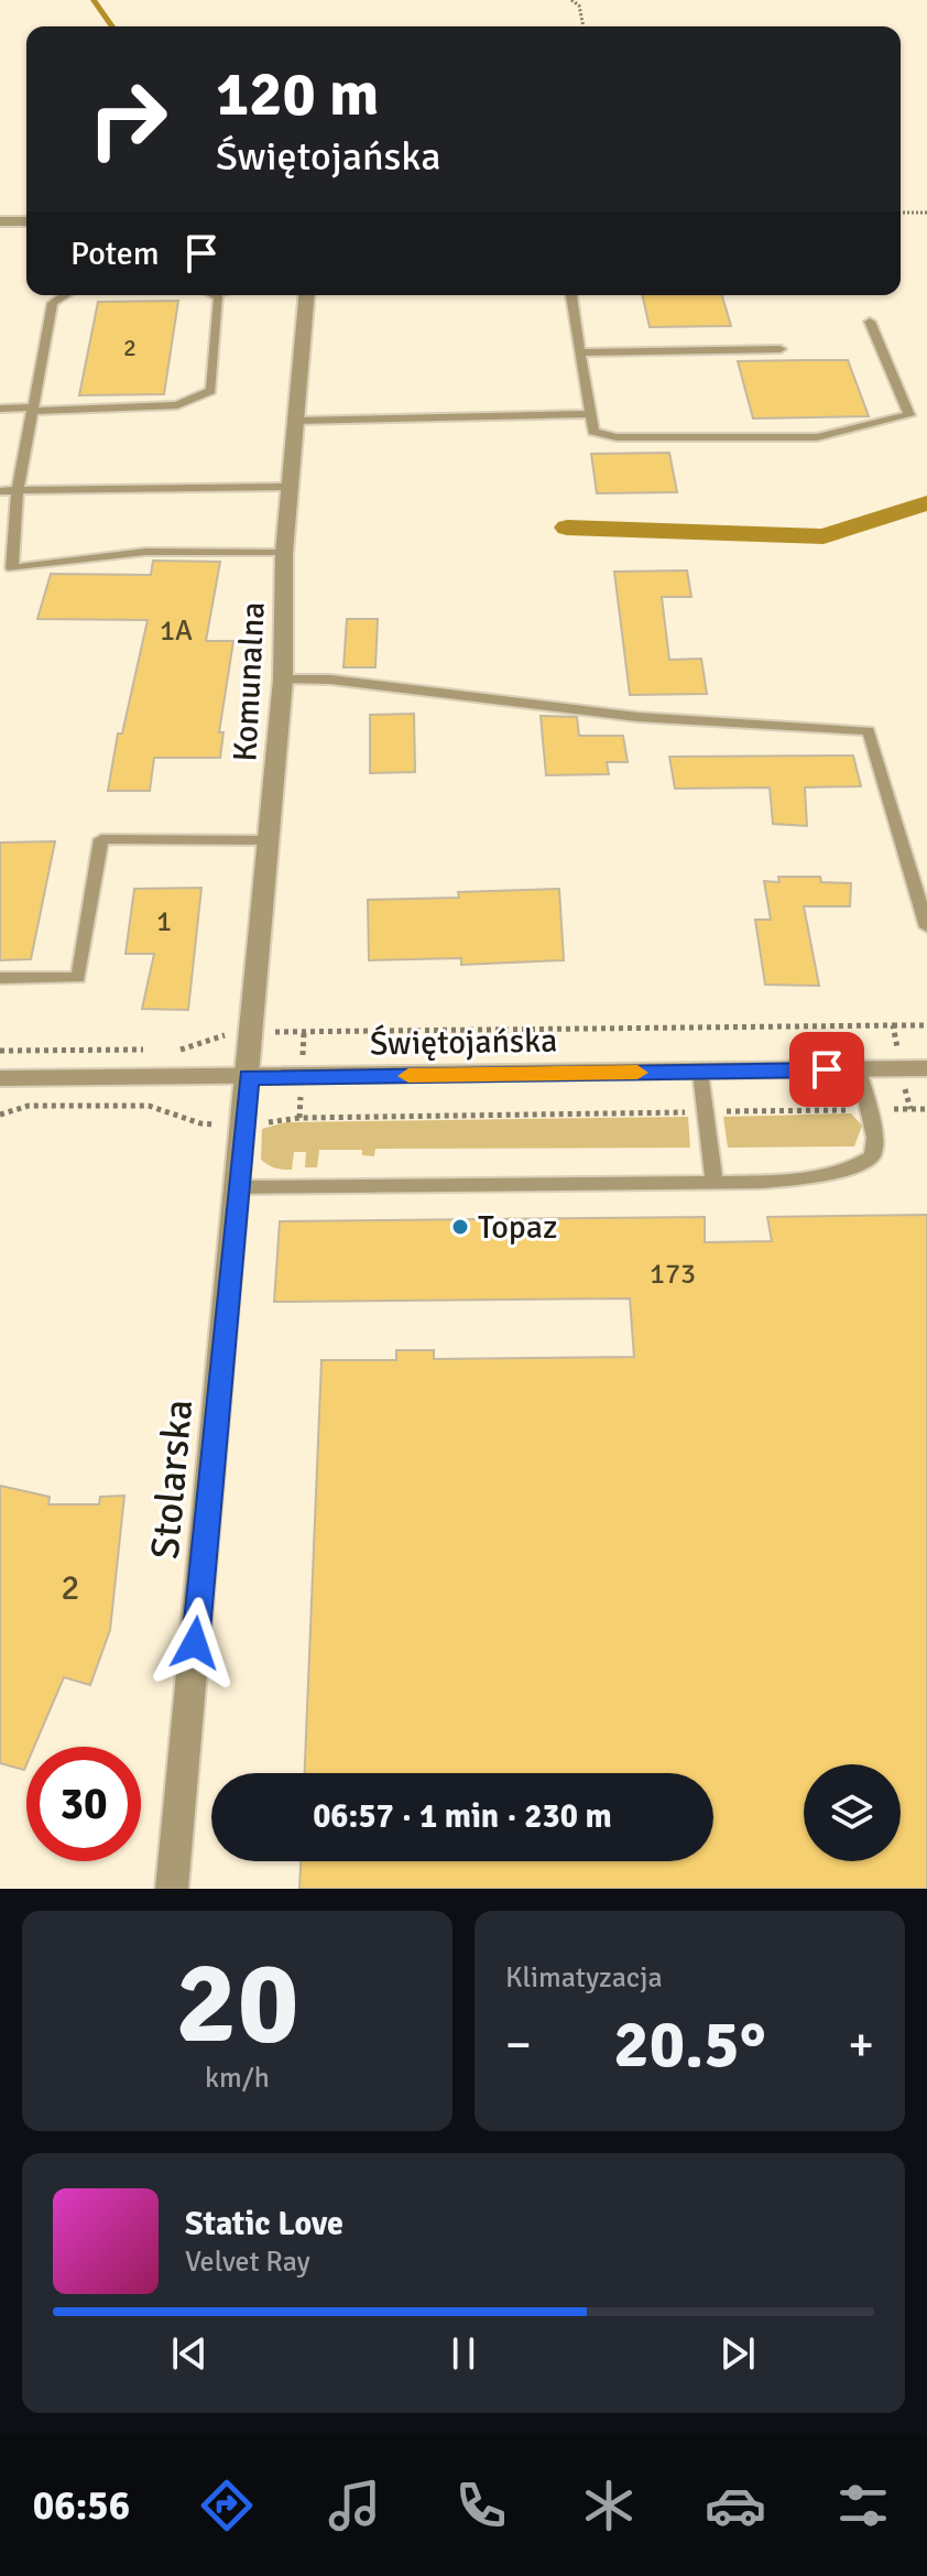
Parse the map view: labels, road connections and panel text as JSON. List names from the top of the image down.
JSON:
{
  "streets": {
    "street": ["Komunalna", "Świętojańska", "Stolarska"]
  },
  "crossings": [
    ["Komunalna", "Świętojańska"],
    ["Komunalna", "Stolarska"],
    ["Świętojańska", "Stolarska"]
  ],
  "places": ["Topaz"],
  "house_numbers": [
    "2",
    "1A",
    "1",
    "173",
    "2"
  ],
  "page": {
    "turn": ["120 m", "Świętojańska"],
    "then": "Potem",
    "limit": "30",
    "trip": "06:57 · 1 min · 230 m",
    "tile": [
      ["20", "km/h"],
      "Klimatyzacja"
    ],
    "heat": ["−", "20.5°", "+"],
    "song": ["Static Love", "Velvet Ray"],
    "tabs": "06:56"
  }
}
